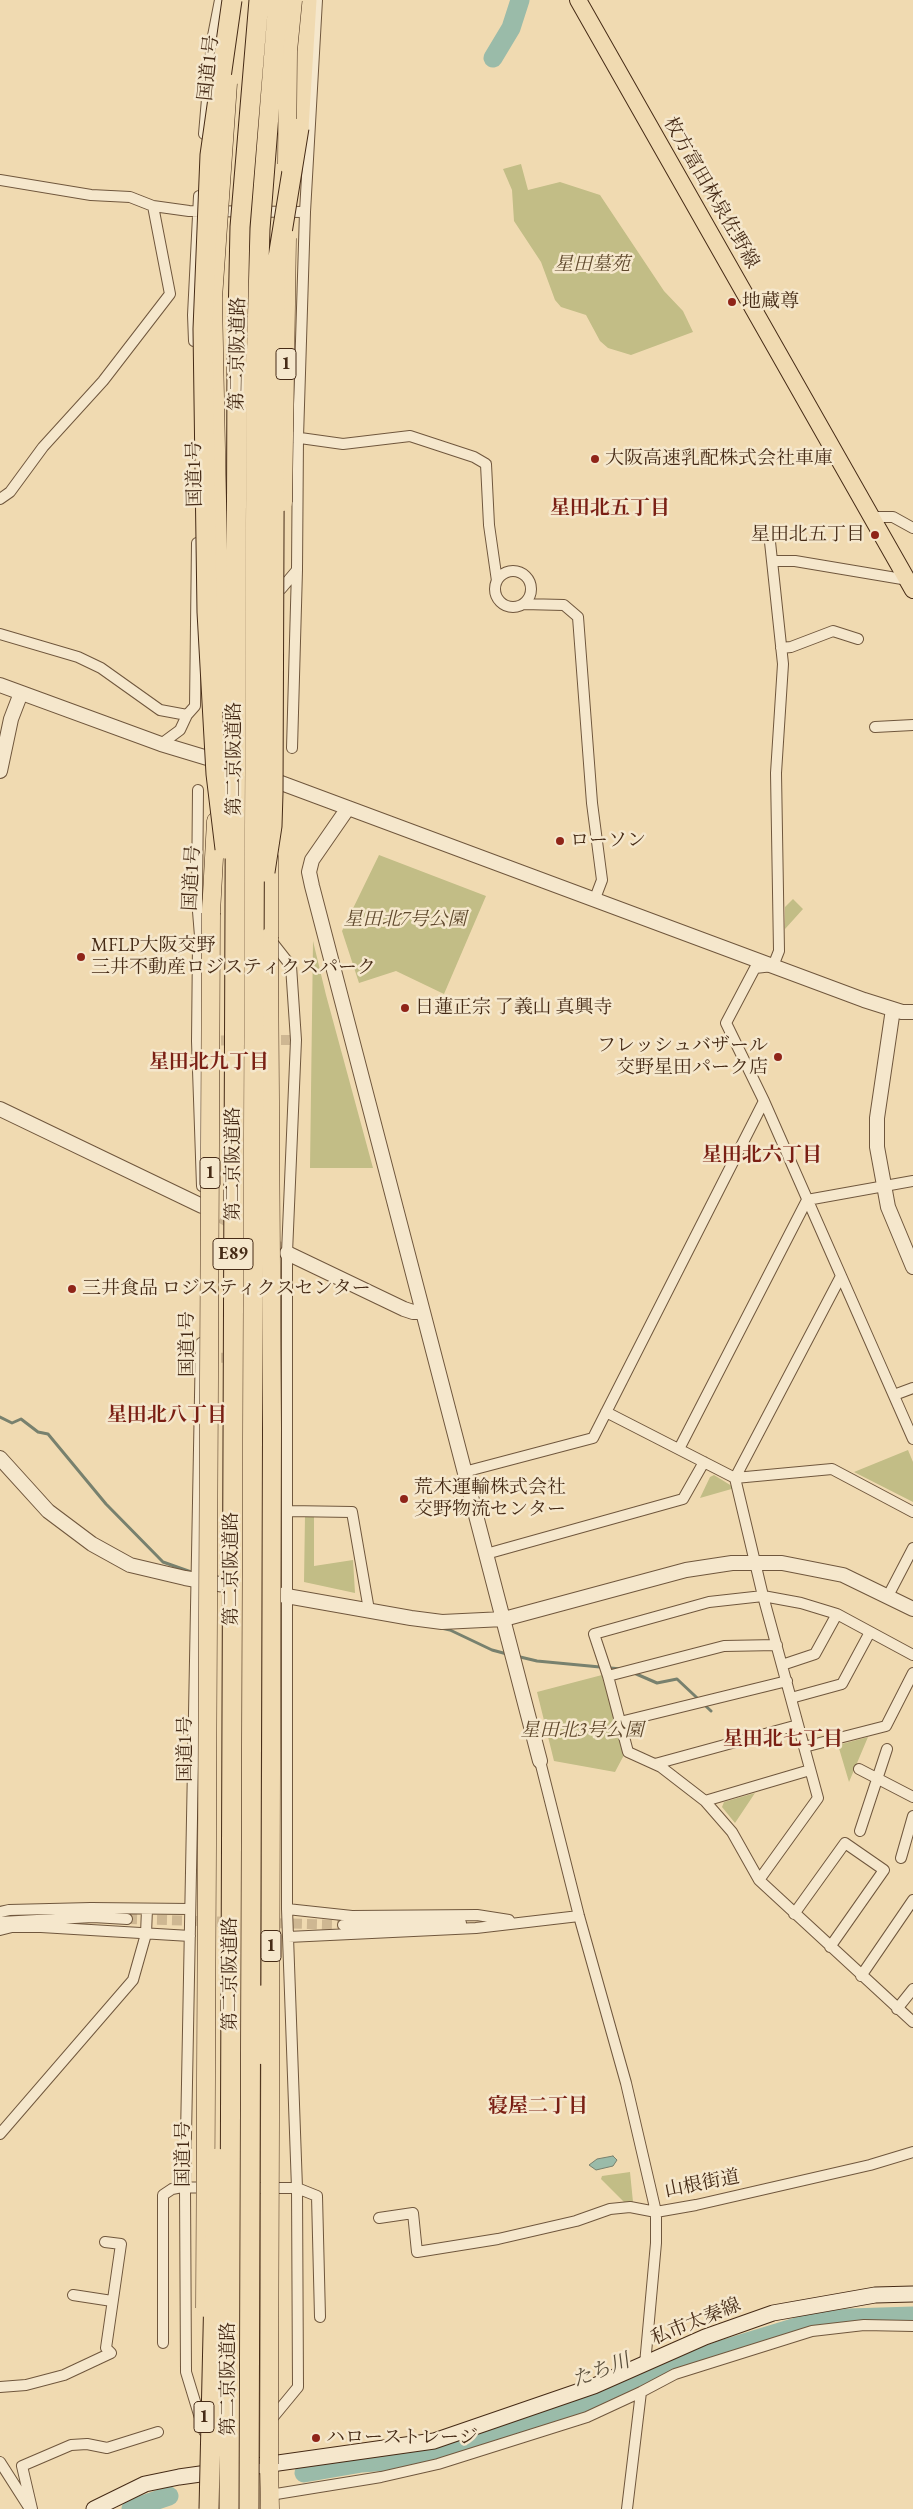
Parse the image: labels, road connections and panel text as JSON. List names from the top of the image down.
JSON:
{
  "streets": {
    "highway": [
      "国道1号",
      "第二京阪道路",
      "1",
      "E89"
    ],
    "main road": ["枚方富田林泉佐野線", "私市太秦線"],
    "street": ["山根街道"]
  },
  "crossings": [
    ["国道1号", "私市太秦線"],
    ["第二京阪道路", "1"],
    ["1", "私市太秦線"]
  ],
  "districts": [
    "星田北五丁目",
    "星田北九丁目",
    "星田北六丁目",
    "星田北八丁目",
    "星田北七丁目",
    "寝屋二丁目"
  ],
  "water": ["たち川"],
  "parks": ["星田墓苑", "星田北7号公園", "星田北3号公園"],
  "places": [
    "地蔵尊",
    "大阪高速乳配株式会社車庫",
    "星田北五丁目",
    "ローソン",
    "MFLP大阪交野 三井不動産ロジスティクスパーク",
    "日蓮正宗 了義山 真興寺",
    "フレッシュバザール 交野星田パーク店",
    "三井食品 ロジスティクスセンター",
    "荒木運輸株式会社 交野物流センター",
    "ハローストレージ"
  ]
}
